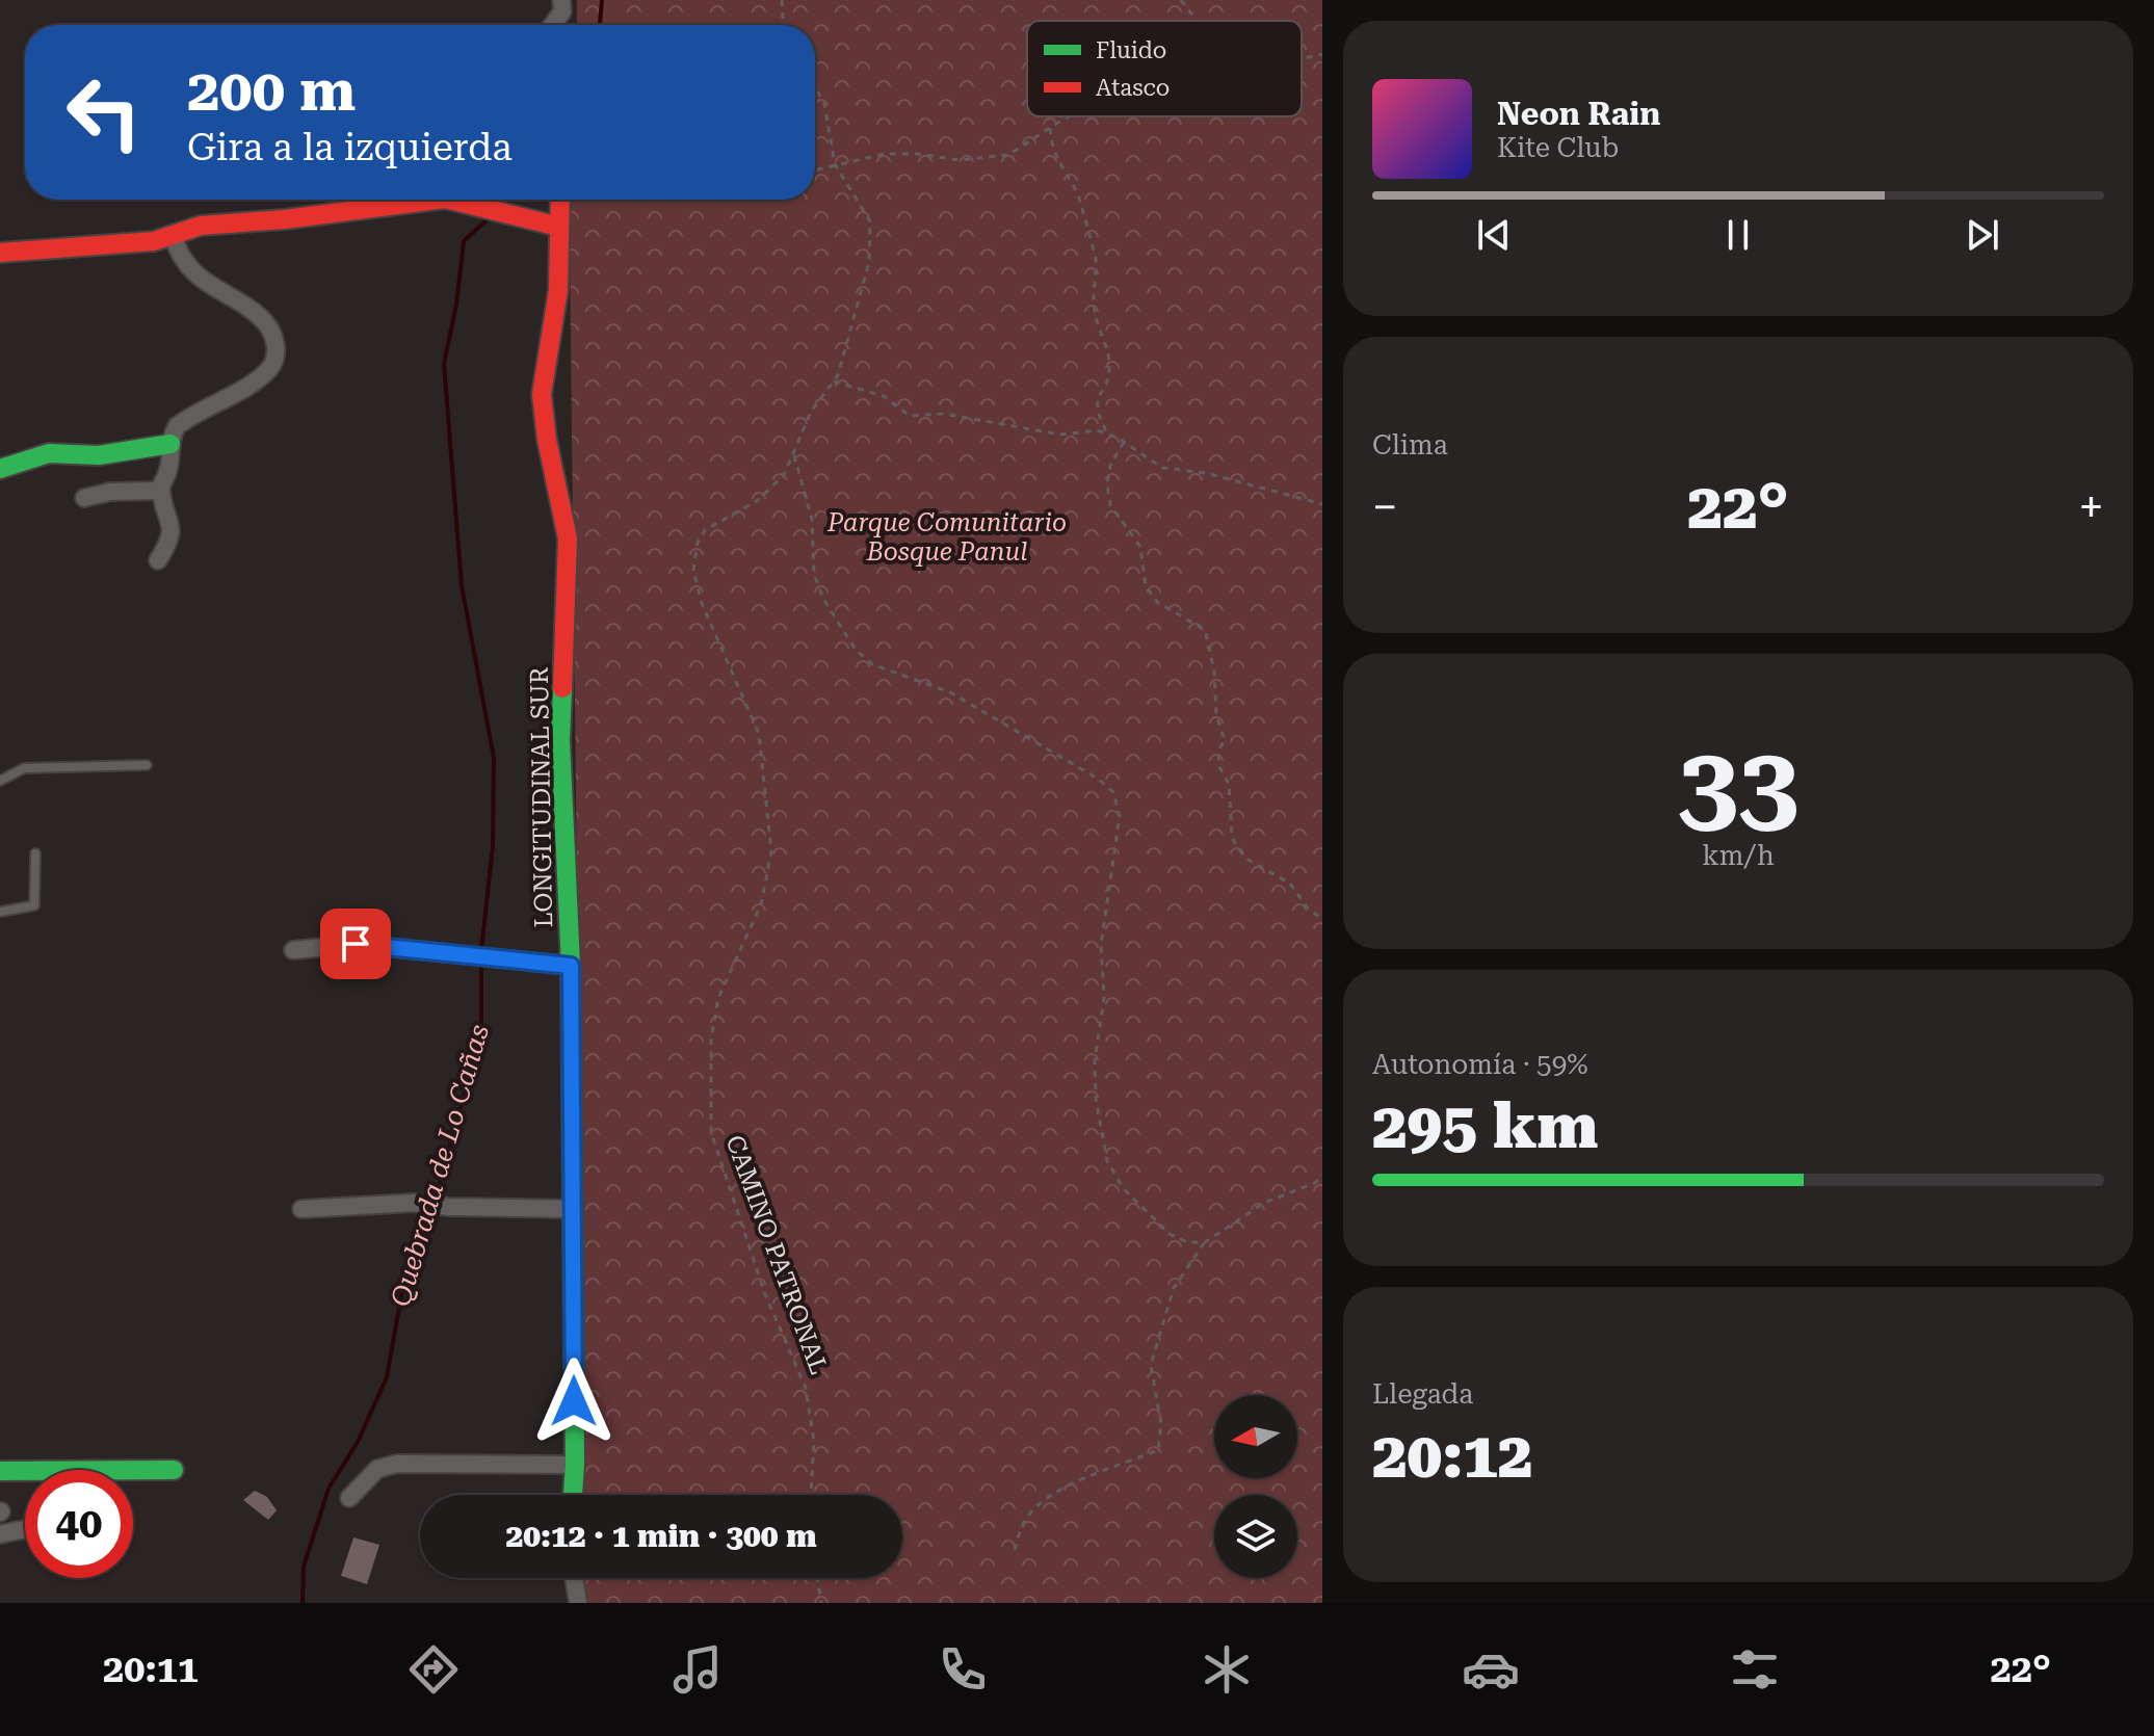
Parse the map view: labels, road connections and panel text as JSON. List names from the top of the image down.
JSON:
{
  "streets": {
    "street": ["LONGITUDINAL SUR"],
    "path": ["CAMINO PATRONAL"]
  },
  "water": ["Quebrada de Lo Cañas"],
  "parks": ["Parque Comunitario Bosque Panul"],
  "legend": ["Fluido", "Atasco"],
  "north": "left",
  "page": {
    "turn": ["200 m", "Gira a la izquierda"],
    "song": ["Neon Rain", "Kite Club"],
    "tile": [
      "Clima",
      ["33", "km/h"],
      ["Autonomía · 59%", "295 km"],
      ["Llegada", "20:12"]
    ],
    "heat": ["−", "22°", "+"],
    "limit": "40",
    "trip": "20:12 · 1 min · 300 m",
    "tabs": ["20:11", "22°"]
  }
}
